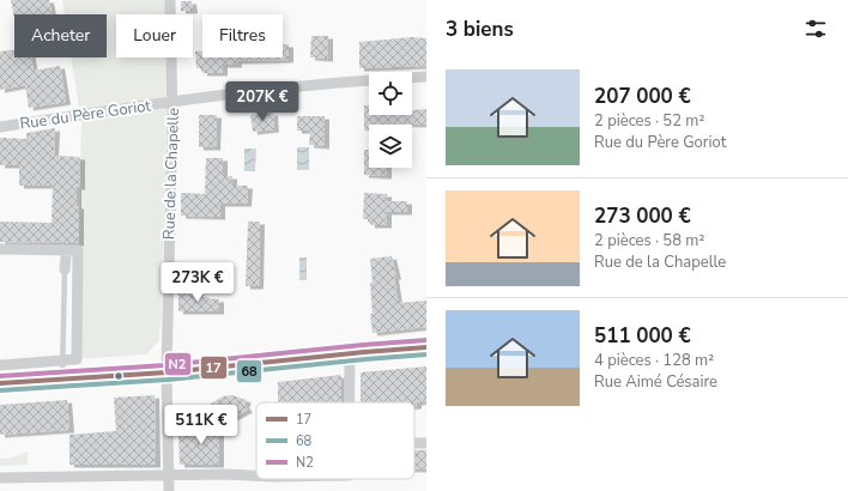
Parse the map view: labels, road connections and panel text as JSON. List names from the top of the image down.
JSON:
{
  "streets": {
    "street": ["Rue du Père Goriot", "Rue de la Chapelle"]
  },
  "crossings": [
    ["Rue du Père Goriot", "Rue de la Chapelle"]
  ],
  "lines": ["transit line N2", "transit line 17", "transit line 68"],
  "legend": ["17", "68", "N2"],
  "page": {
    "heading": "3 biens",
    "chip": ["Acheter", "Louer", "Filtres"],
    "list": [
      {
        "name": "207 000 €",
        "note": "2 pièces · 52 m² · Rue du Père Goriot"
      },
      {
        "name": "273 000 €",
        "note": "2 pièces · 58 m² · Rue de la Chapelle"
      },
      {
        "name": "511 000 €",
        "note": "4 pièces · 128 m² · Rue Aimé Césaire"
      }
    ],
    "price": ["207K €", "273K €", "511K €"]
  }
}
